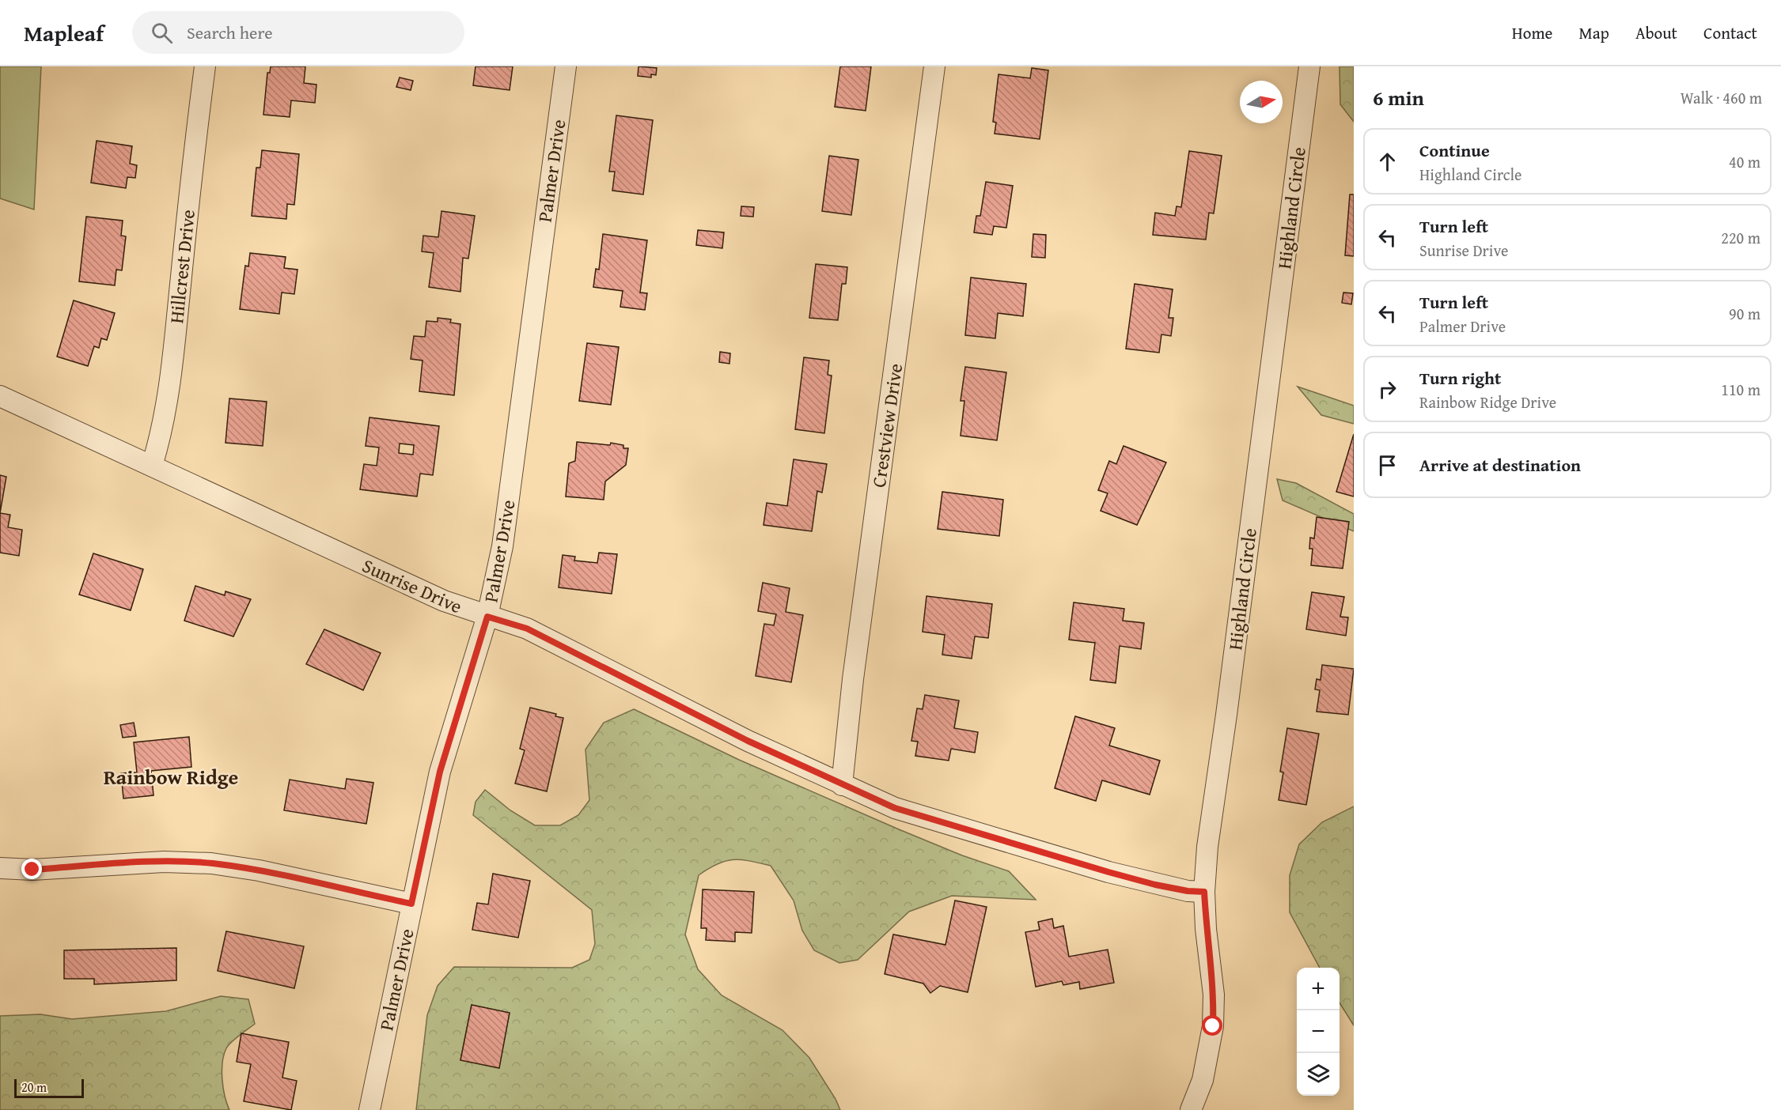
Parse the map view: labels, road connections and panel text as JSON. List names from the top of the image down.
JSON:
{
  "streets": {
    "street": [
      "Palmer Drive",
      "Highland Circle",
      "Hillcrest Drive",
      "Crestview Drive",
      "Sunrise Drive"
    ]
  },
  "crossings": [
    ["Palmer Drive", "Sunrise Drive"],
    ["Highland Circle", "Sunrise Drive"],
    ["Hillcrest Drive", "Sunrise Drive"],
    ["Crestview Drive", "Sunrise Drive"]
  ],
  "districts": ["Rainbow Ridge"],
  "scale_bar": "20 m",
  "north": "right",
  "page": {
    "header": "Mapleaf",
    "search": "Search here",
    "nav": [
      "Home",
      "Map",
      "About",
      "Contact"
    ],
    "heading": ["6 min", "Walk · 460 m"],
    "list": [
      ["Continue", "Highland Circle", "40 m"],
      ["Turn left", "Sunrise Drive", "220 m"],
      ["Turn left", "Palmer Drive", "90 m"],
      ["Turn right", "Rainbow Ridge Drive", "110 m"],
      "Arrive at destination"
    ],
    "map_buttons": ["+", "−"],
    "scale": "20 m"
  }
}
